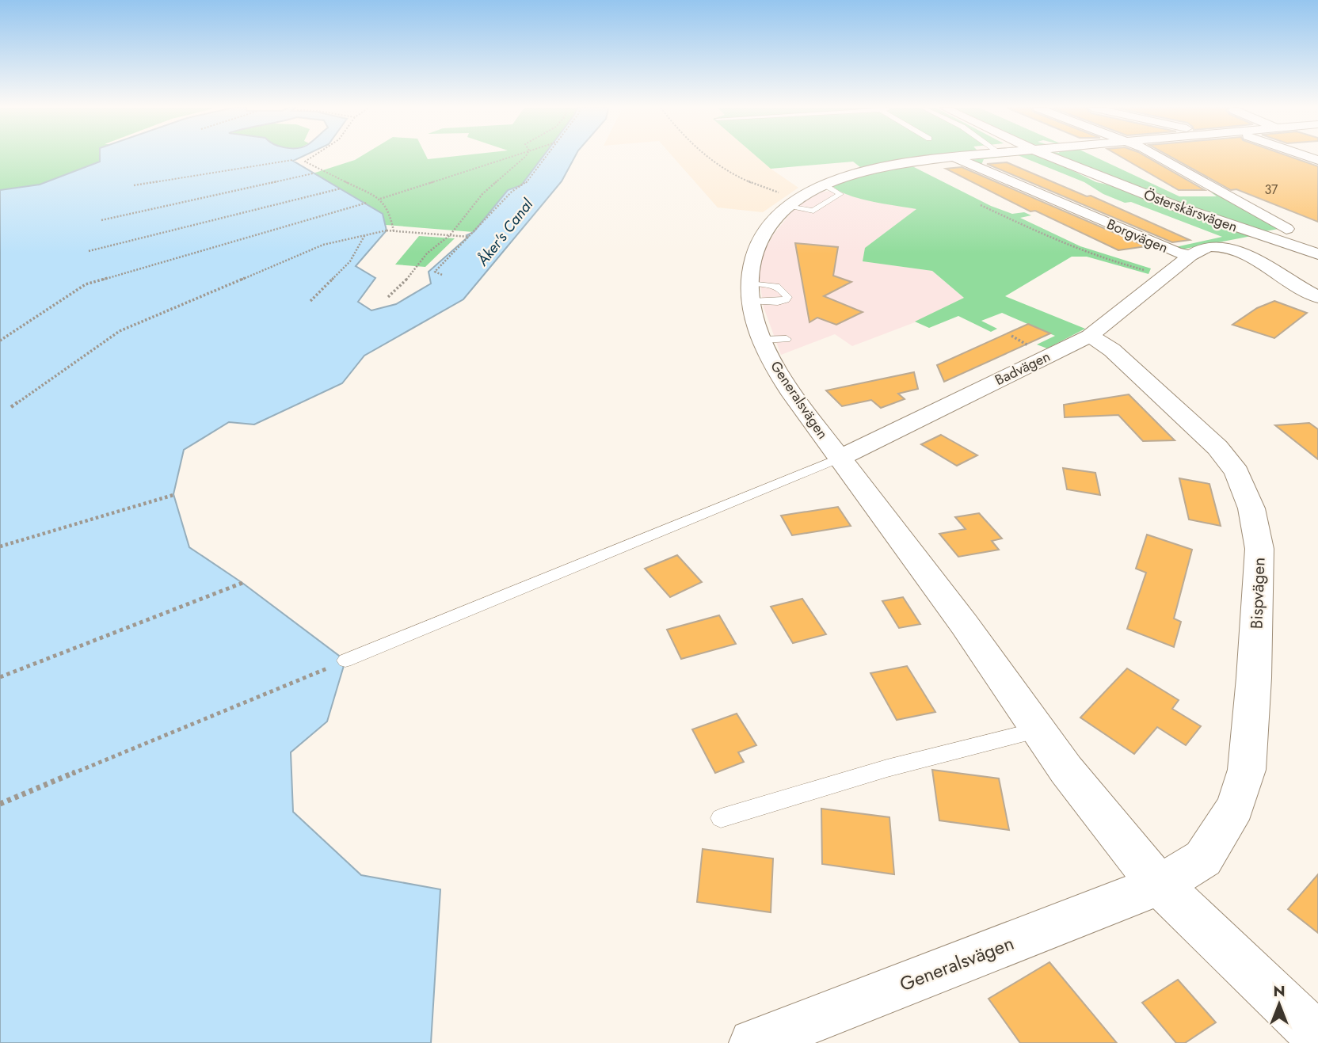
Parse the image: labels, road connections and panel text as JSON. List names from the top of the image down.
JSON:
{
  "streets": {
    "street": [
      "Österskärsvägen",
      "Borgvägen",
      "Badvägen",
      "Generalsvägen",
      "Bispvägen"
    ]
  },
  "crossings": [
    ["Borgvägen", "Badvägen"],
    ["Borgvägen", "Generalsvägen"],
    ["Badvägen", "Generalsvägen"],
    ["Badvägen", "Bispvägen"],
    ["Generalsvägen", "Bispvägen"]
  ],
  "water": ["Åker's Canal"],
  "house_numbers": ["37"],
  "north": "top"
}
